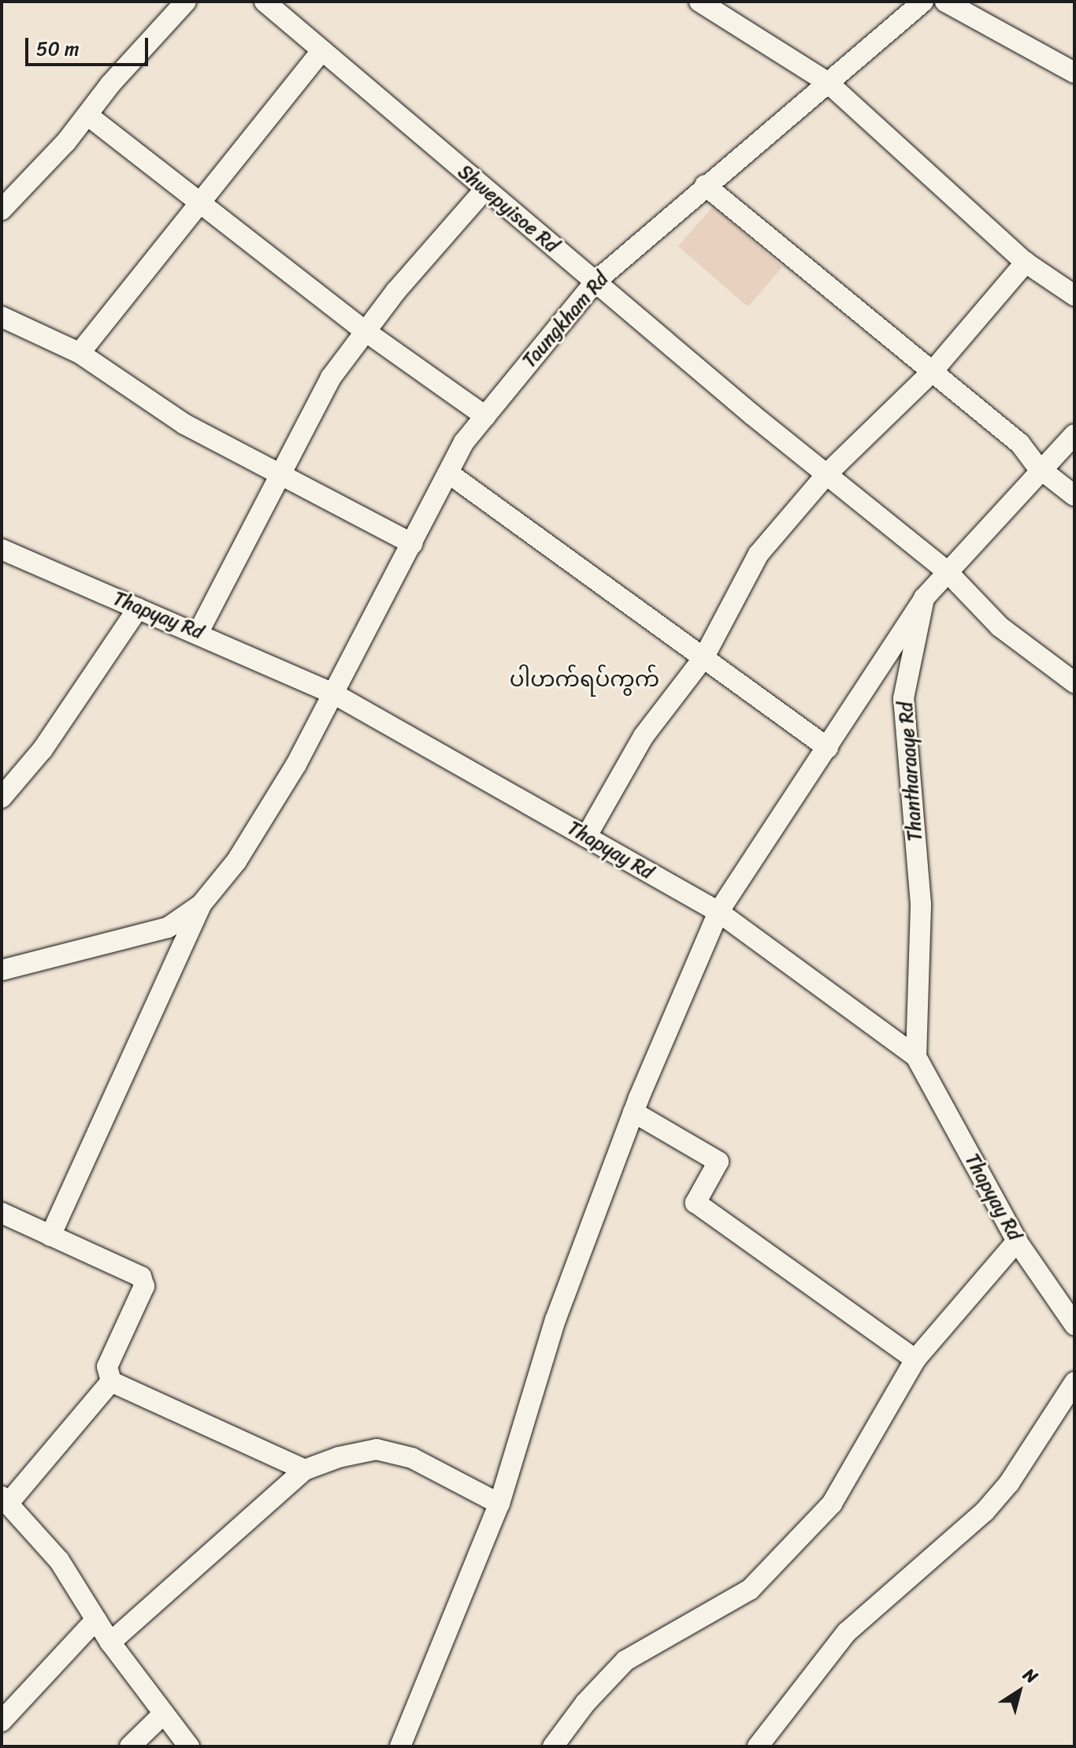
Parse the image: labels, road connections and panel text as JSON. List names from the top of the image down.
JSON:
{
  "streets": {
    "street": [
      "Shwepyisoe Rd",
      "Taungkham Rd",
      "Thapyay Rd",
      "Thantharaaye Rd"
    ]
  },
  "crossings": [
    ["Shwepyisoe Rd", "Taungkham Rd"],
    ["Shwepyisoe Rd", "Thantharaaye Rd"],
    ["Taungkham Rd", "Thapyay Rd"],
    ["Thapyay Rd", "Thantharaaye Rd"]
  ],
  "districts": ["ပါဟက်ရပ်ကွက်"],
  "scale_bar": "50 m",
  "north": "top right"
}
